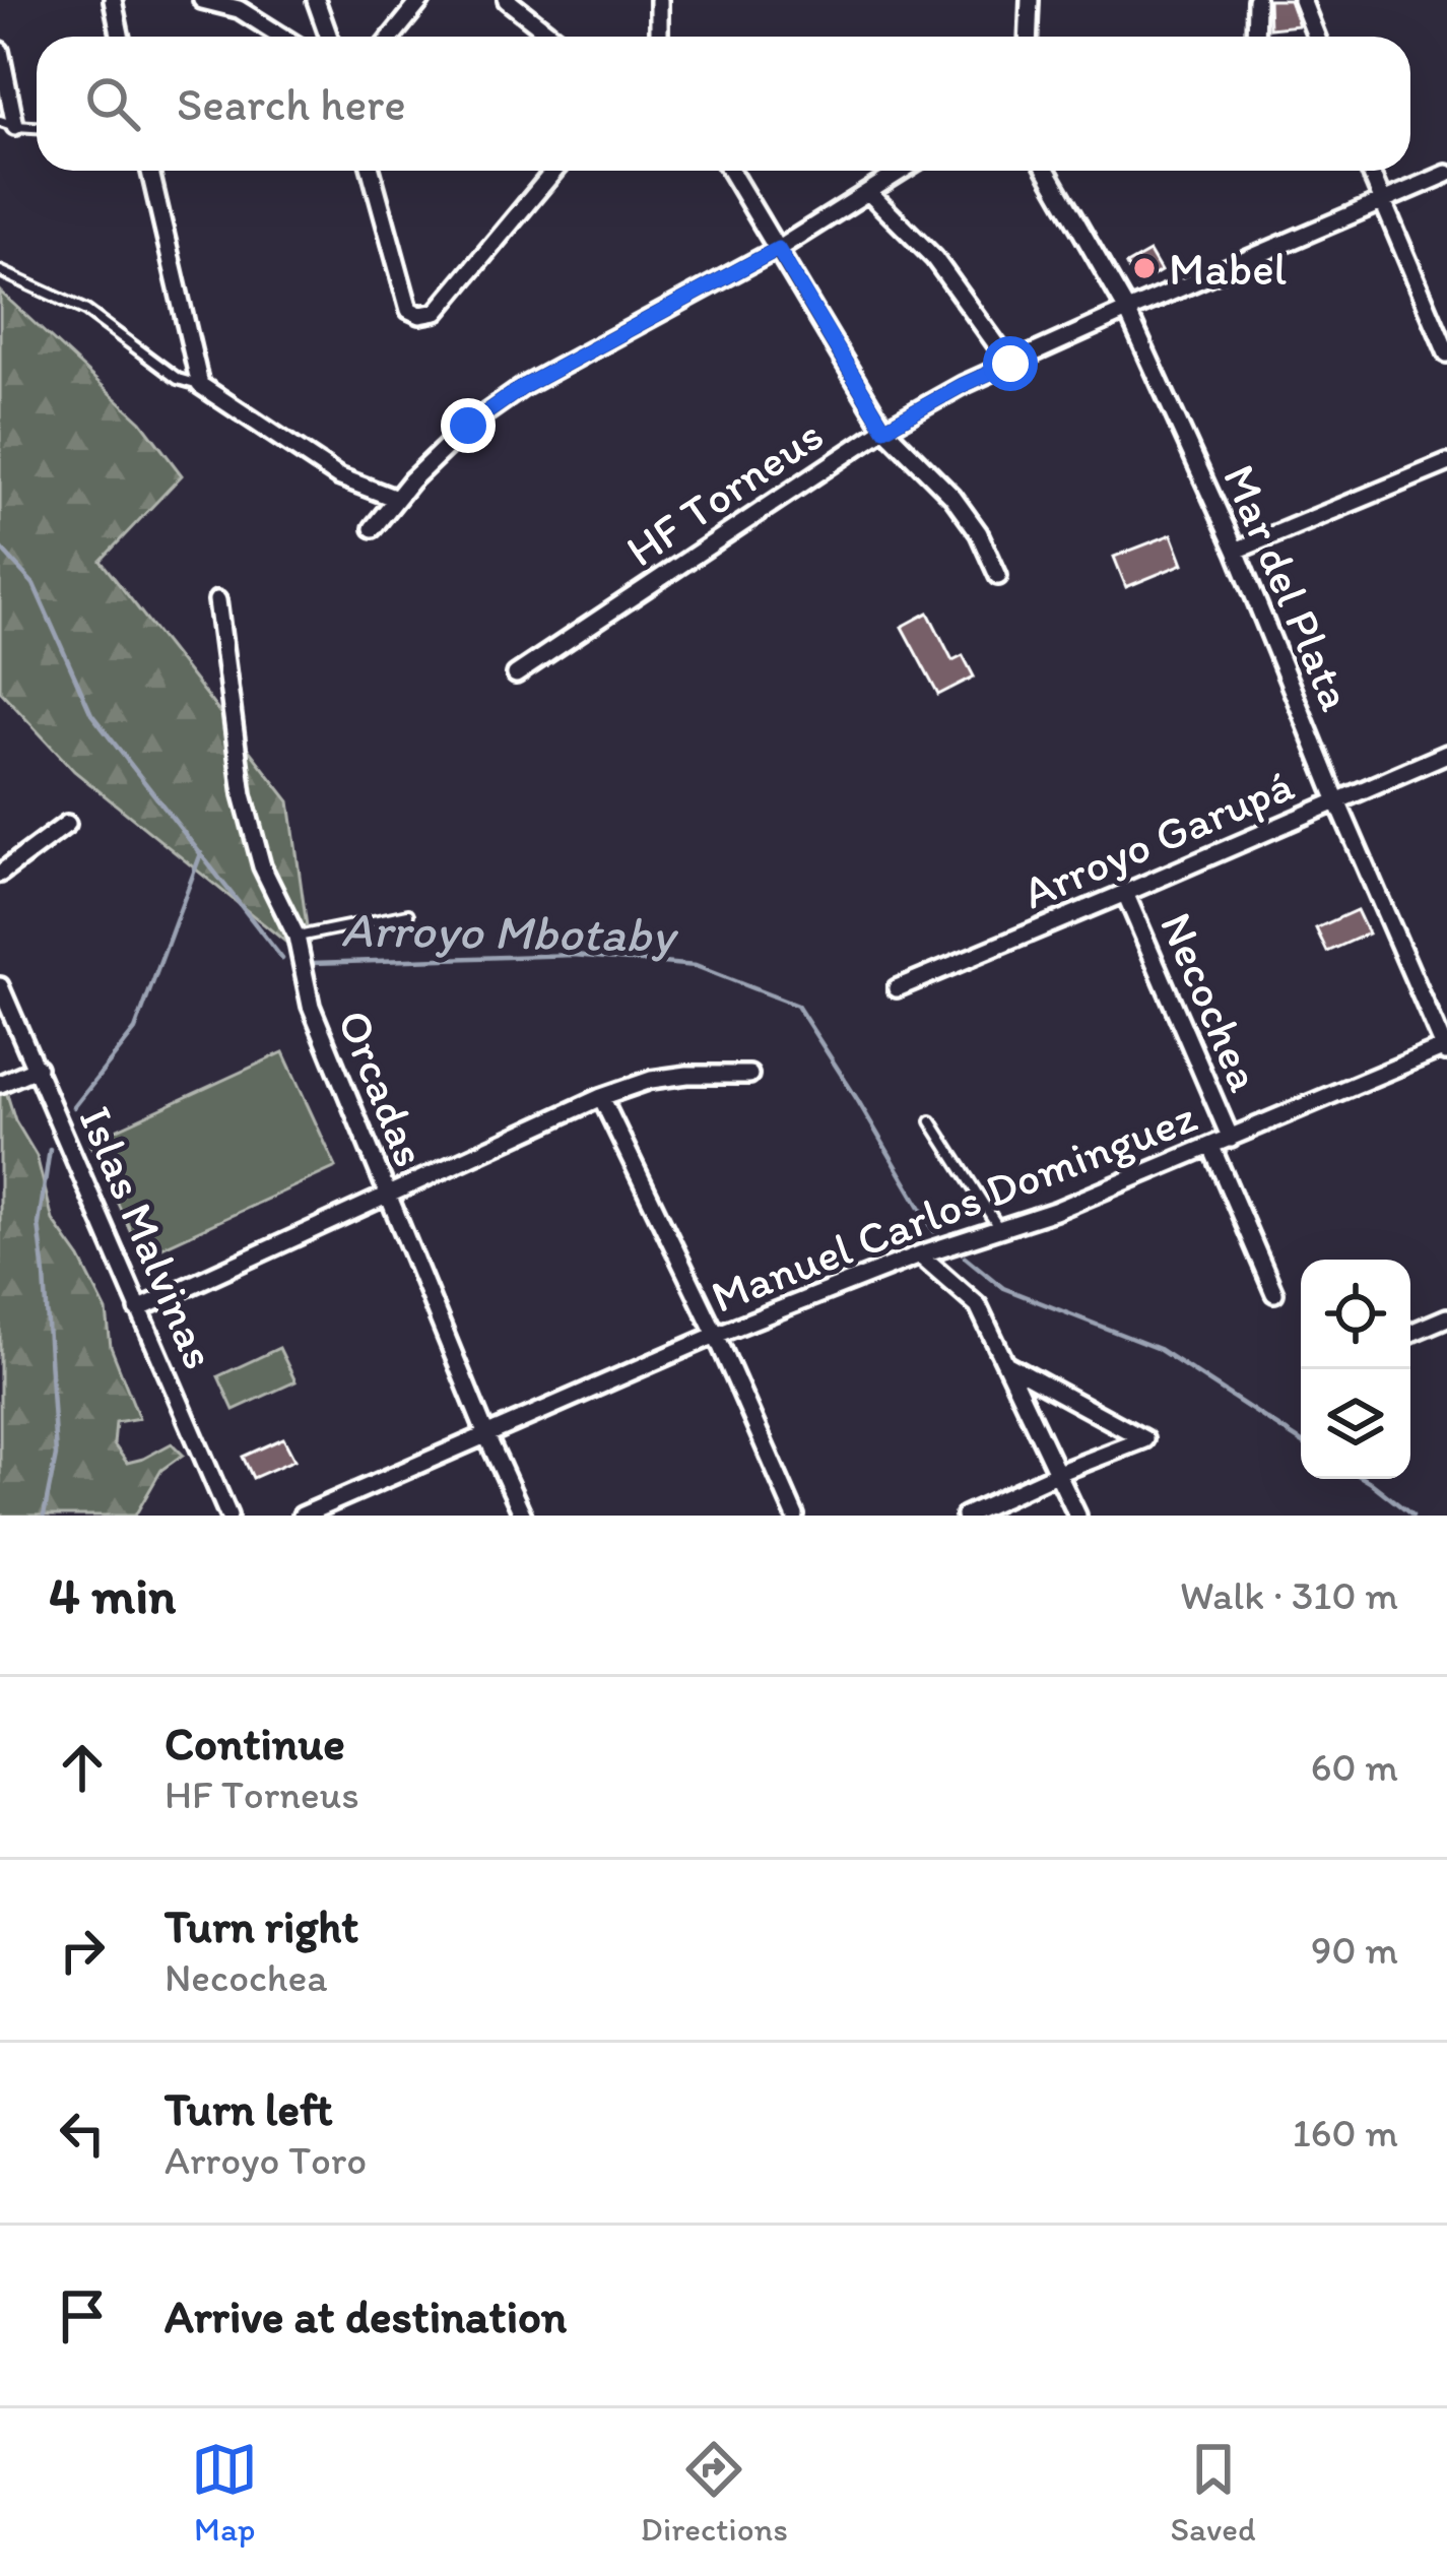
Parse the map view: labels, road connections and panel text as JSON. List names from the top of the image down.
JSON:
{
  "streets": {
    "street": [
      "HF Torneus",
      "Mar del Plata",
      "Arroyo Garupá",
      "Necochea",
      "Orcadas",
      "Manuel Carlos Dominguez",
      "Islas Malvinas"
    ]
  },
  "crossings": [
    ["HF Torneus", "Mar del Plata"],
    ["Mar del Plata", "Arroyo Garupá"],
    ["Mar del Plata", "Manuel Carlos Dominguez"],
    ["Arroyo Garupá", "Necochea"],
    ["Necochea", "Manuel Carlos Dominguez"],
    ["Orcadas", "Manuel Carlos Dominguez"]
  ],
  "water": ["Arroyo Mbotaby"],
  "places": ["Mabel"],
  "page": {
    "search": "Search here",
    "heading": ["4 min", "Walk · 310 m"],
    "list": [
      ["Continue", "HF Torneus", "60 m"],
      ["Turn right", "Necochea", "90 m"],
      ["Turn left", "Arroyo Toro", "160 m"],
      "Arrive at destination"
    ],
    "nav": ["Map", "Directions", "Saved"]
  }
}
